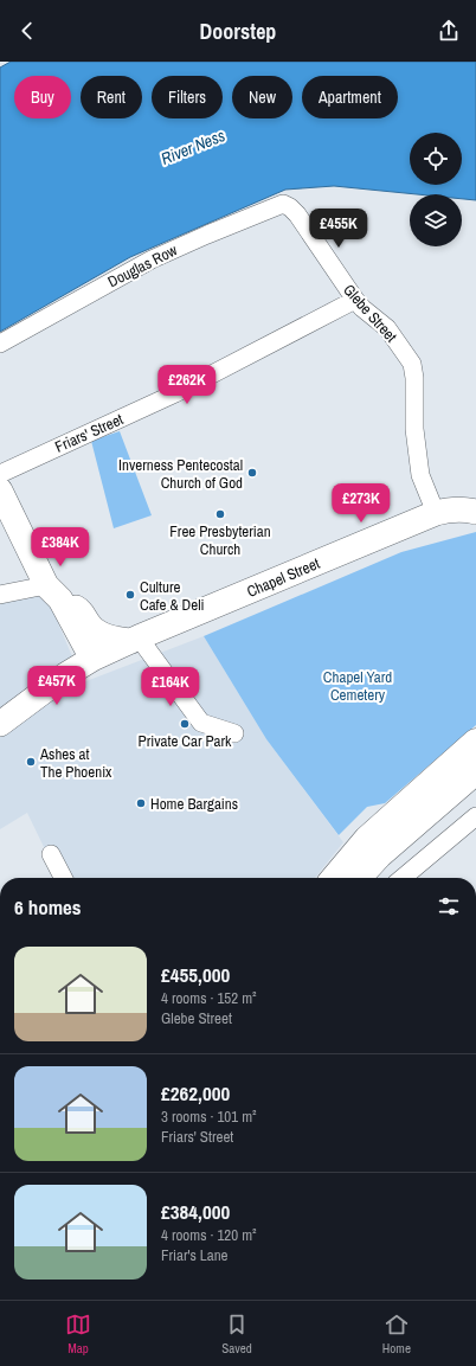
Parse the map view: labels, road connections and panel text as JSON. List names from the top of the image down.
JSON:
{
  "streets": {
    "main road": ["Chapel Street"],
    "street": ["Douglas Row", "Glebe Street", "Friars' Street"]
  },
  "crossings": [
    ["Douglas Row", "Glebe Street"],
    ["Glebe Street", "Friars' Street"],
    ["Glebe Street", "Chapel Street"]
  ],
  "water": ["River Ness"],
  "parks": ["Chapel Yard Cemetery"],
  "places": [
    "Inverness Pentecostal Church of God",
    "Free Presbyterian Church",
    "Culture Cafe & Deli",
    "Private Car Park",
    "Ashes at The Phoenix",
    "Home Bargains"
  ],
  "page": {
    "header": "Doorstep",
    "chip": [
      "Buy",
      "Rent",
      "Filters",
      "New",
      "Apartment"
    ],
    "price": [
      "£455K",
      "£262K",
      "£273K",
      "£384K",
      "£457K",
      "£164K"
    ],
    "heading": "6 homes",
    "list": [
      {
        "name": "£455,000",
        "note": "4 rooms · 152 m² · Glebe Street"
      },
      {
        "name": "£262,000",
        "note": "3 rooms · 101 m² · Friars' Street"
      },
      {
        "name": "£384,000",
        "note": "4 rooms · 120 m² · Friar's Lane"
      }
    ],
    "tabs": ["Map", "Saved", "Home"]
  }
}
